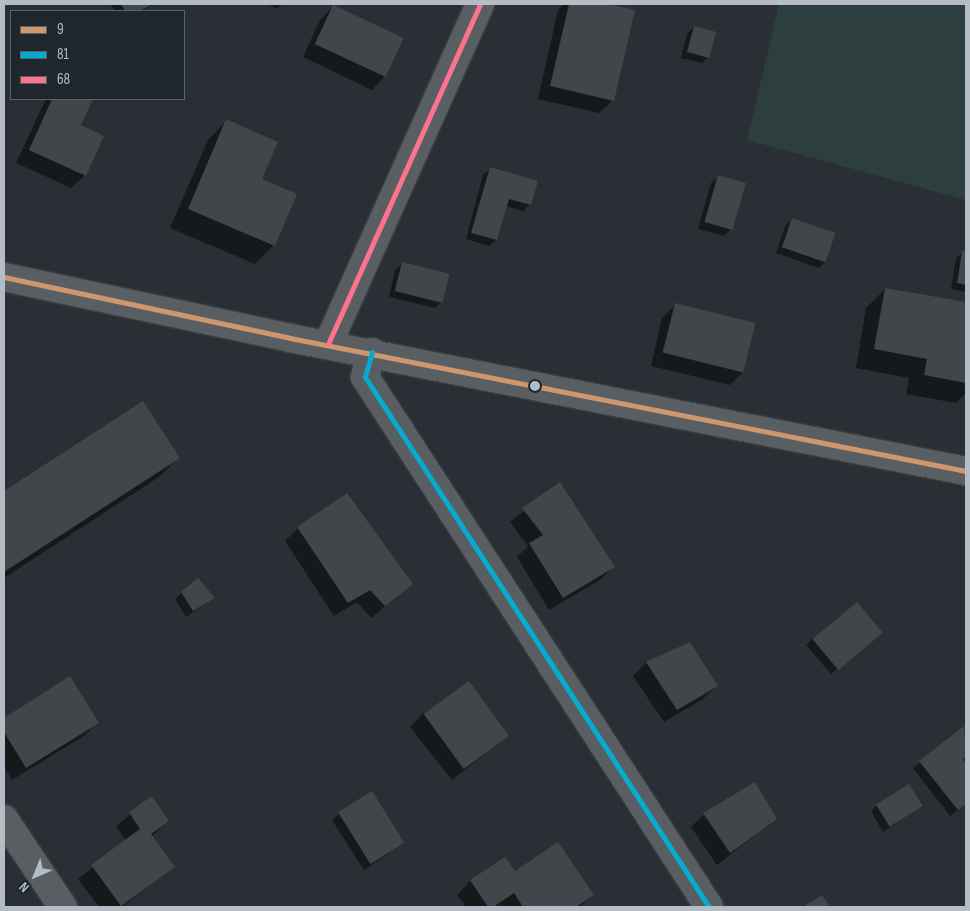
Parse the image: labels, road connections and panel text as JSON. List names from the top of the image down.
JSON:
{
  "lines": ["transit line 68", "transit line 9", "transit line 81"],
  "legend": ["9", "81", "68"],
  "north": "bottom left"
}
